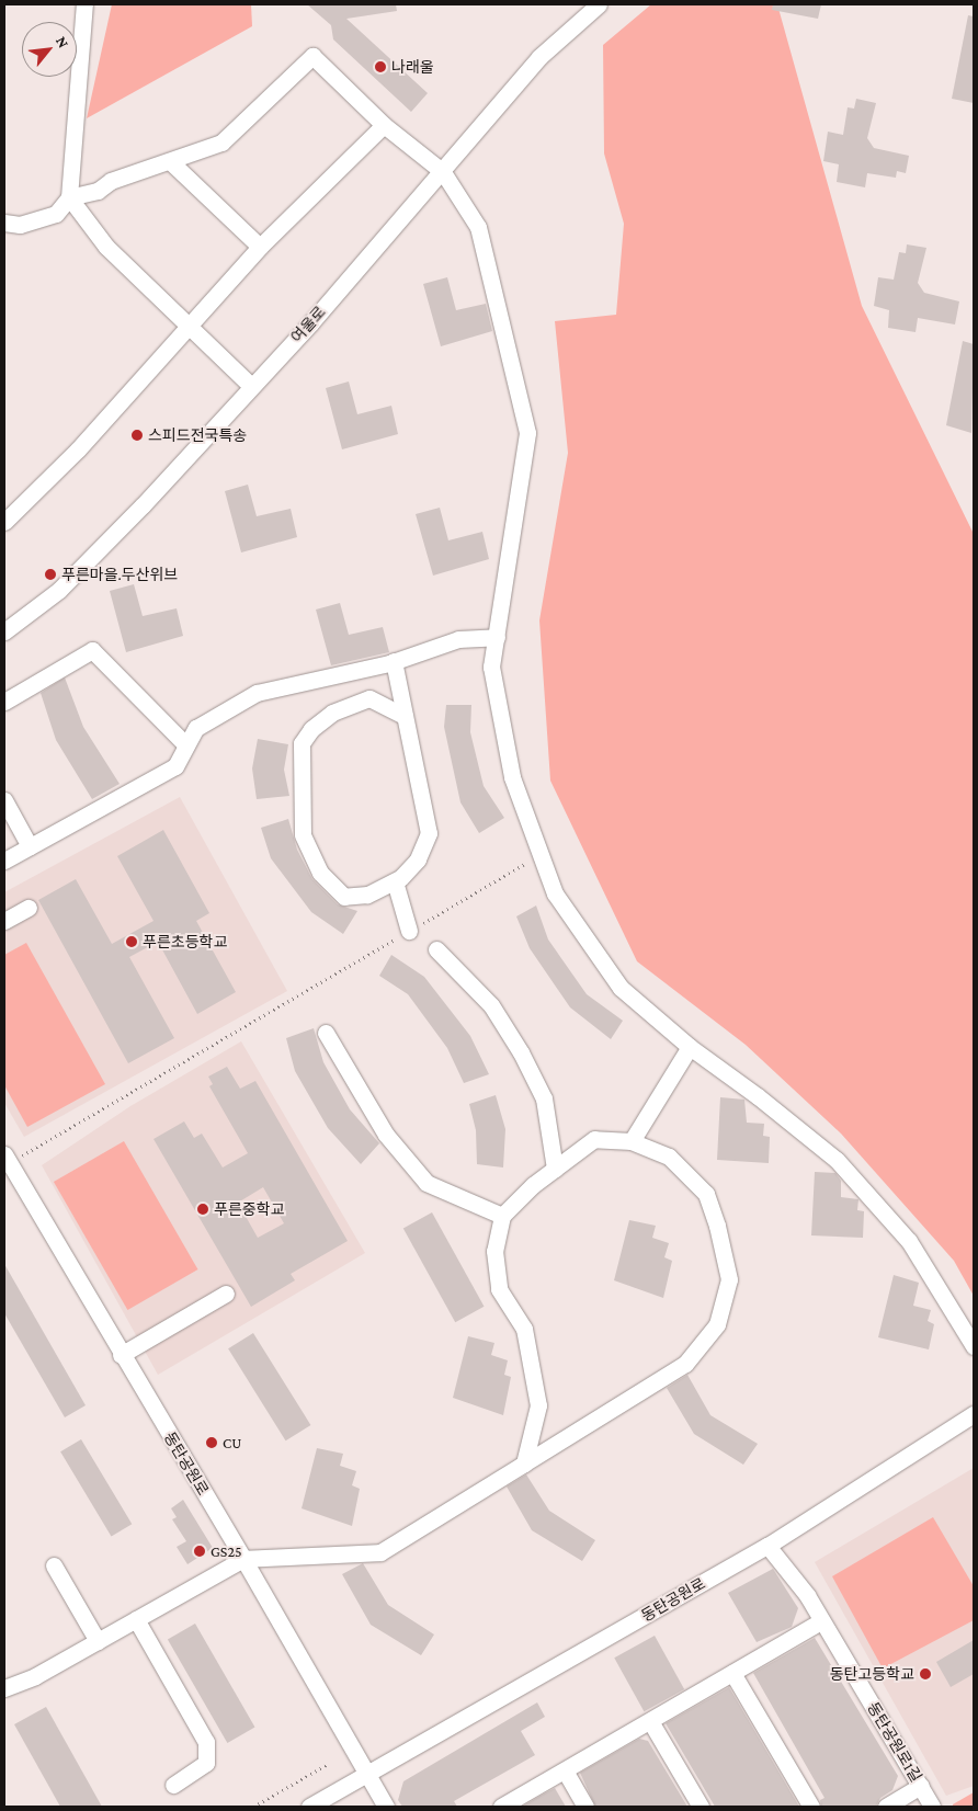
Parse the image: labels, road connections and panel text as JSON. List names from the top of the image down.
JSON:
{
  "streets": {
    "street": ["여울로", "동탄공원로", "동탄공원로1길"]
  },
  "crossings": [
    ["동탄공원로", "동탄공원로1길"]
  ],
  "places": [
    "나래울",
    "스피드전국특송",
    "푸른마을.두산위브",
    "푸른초등학교",
    "푸른중학교",
    "CU",
    "GS25",
    "동탄고등학교"
  ],
  "north": "top right"
}
